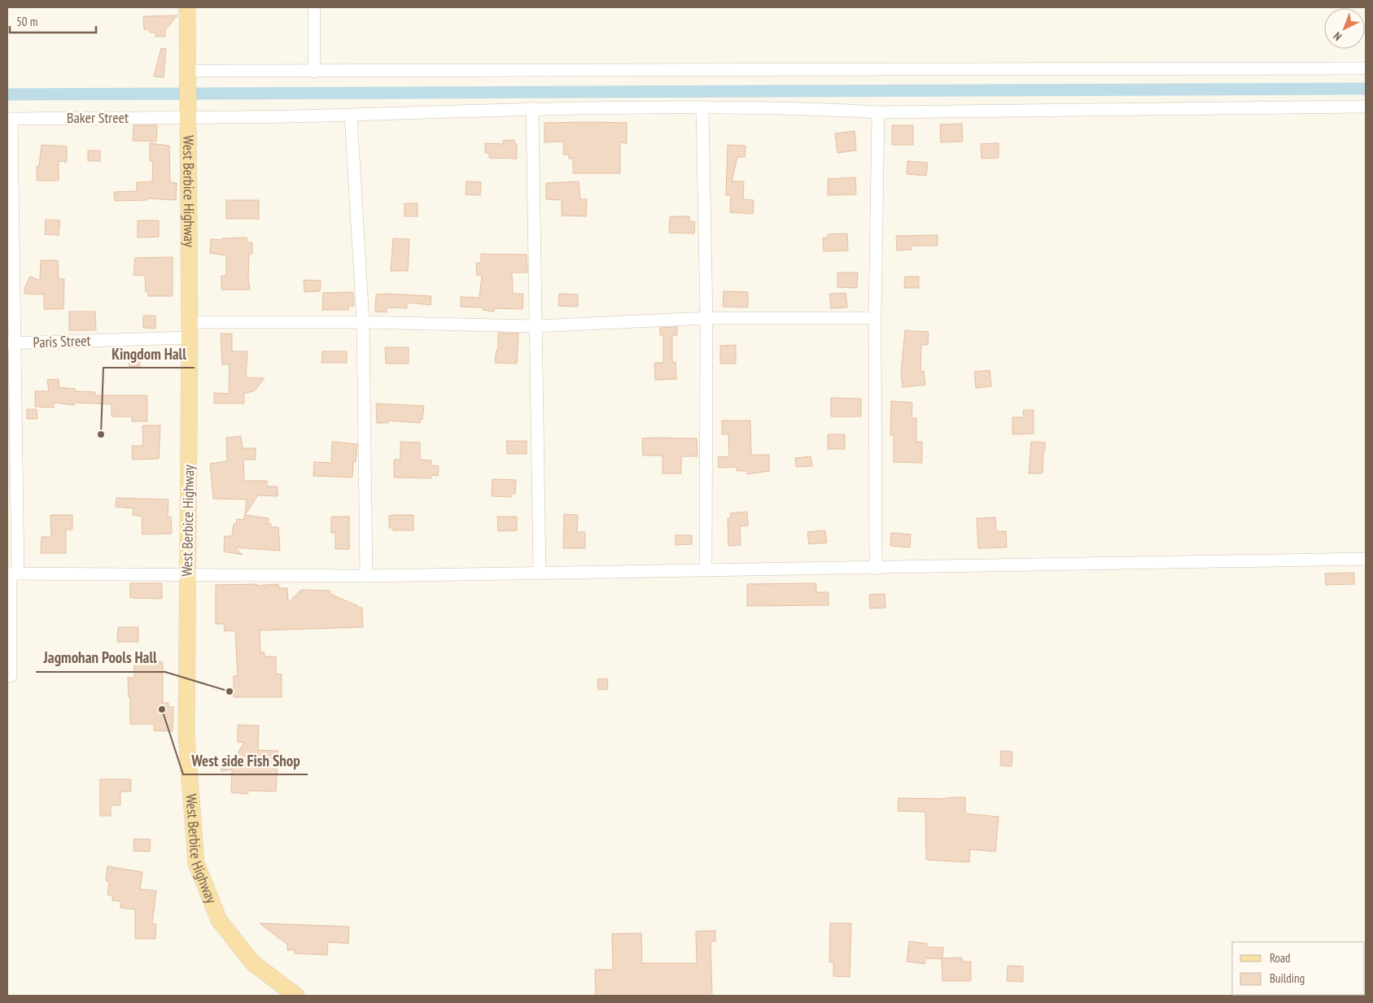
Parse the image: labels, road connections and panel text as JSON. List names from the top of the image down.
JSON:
{
  "streets": {
    "main road": ["West Berbice Highway"],
    "street": ["Baker Street", "Paris Street"]
  },
  "crossings": [
    ["Baker Street", "West Berbice Highway"],
    ["West Berbice Highway", "Paris Street"]
  ],
  "places": ["Kingdom Hall", "Jagmohan Pools Hall", "West side Fish Shop"],
  "legend": ["Road", "Building"],
  "scale_bar": "50 m",
  "north": "bottom left"
}
